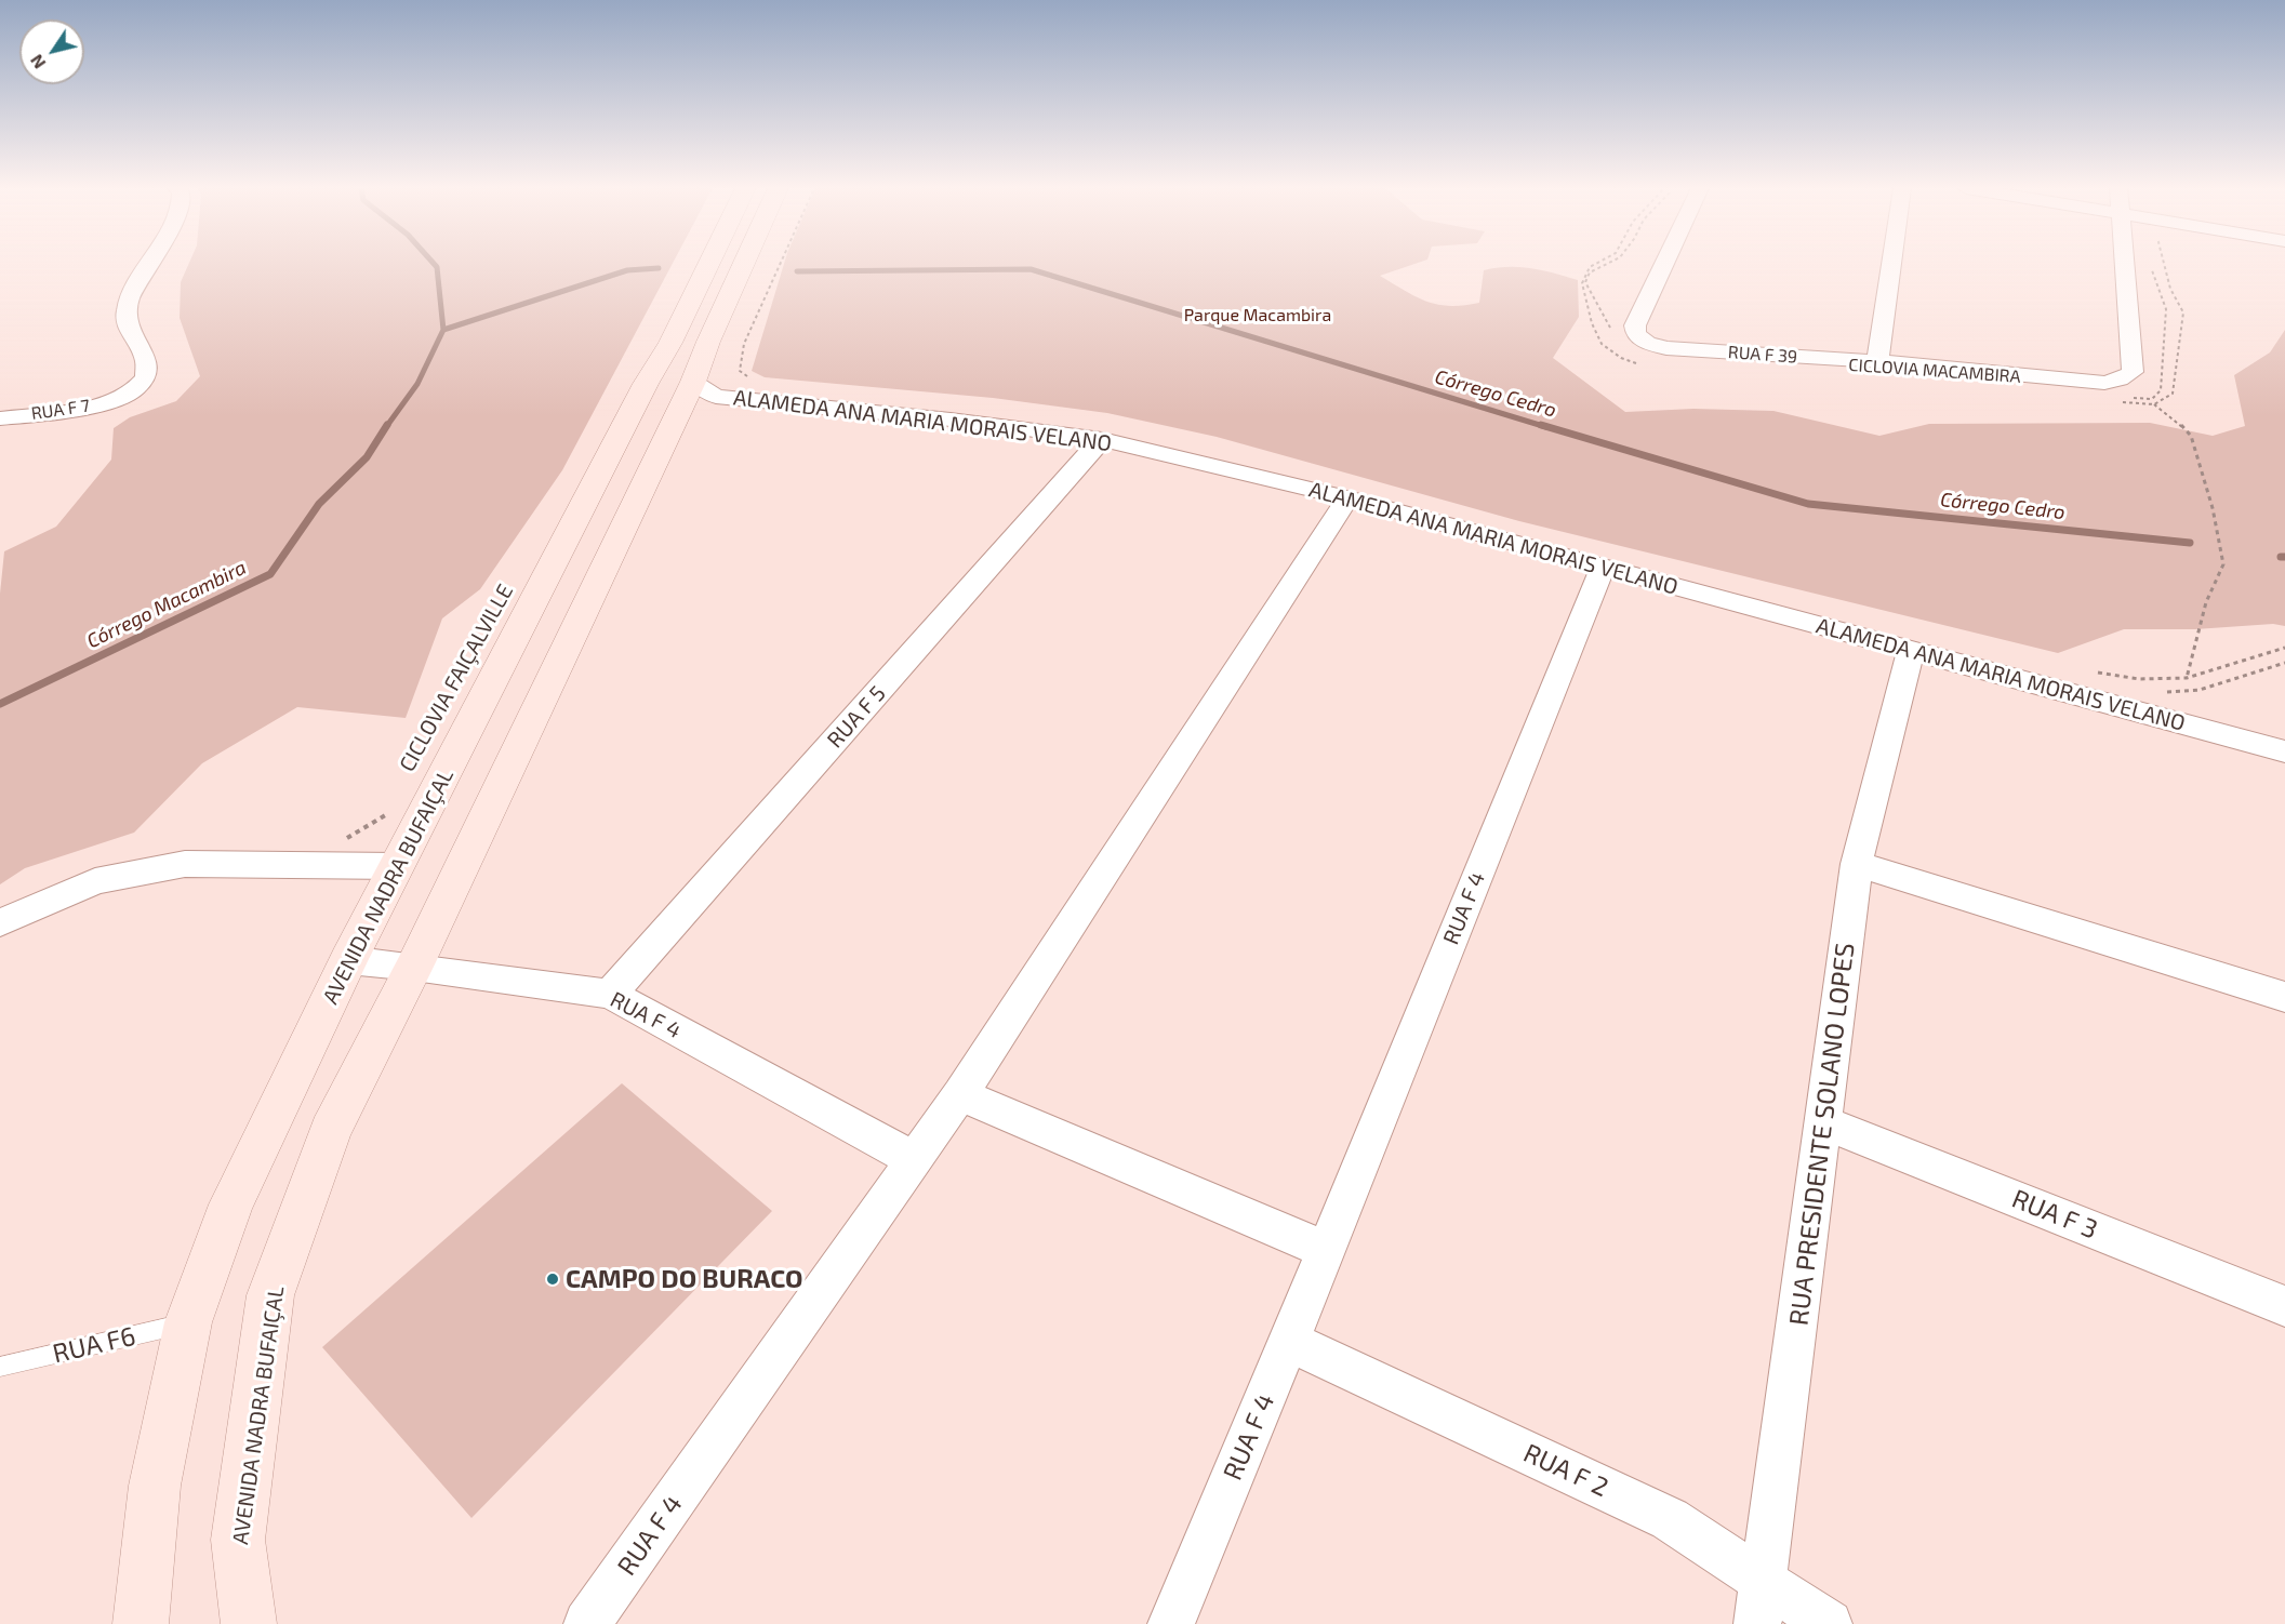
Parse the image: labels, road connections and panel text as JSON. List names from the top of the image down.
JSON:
{
  "streets": {
    "main road": ["AVENIDA NADRA BUFAIÇAL"],
    "street": [
      "RUA F 39",
      "RUA F 7",
      "ALAMEDA ANA MARIA MORAIS VELANO",
      "RUA F 5",
      "RUA F 4",
      "RUA PRESIDENTE SOLANO LOPES",
      "RUA F 3",
      "RUA F 2"
    ],
    "lane": ["RUA F6"]
  },
  "crossings": [
    ["ALAMEDA ANA MARIA MORAIS VELANO", "RUA F 5"],
    ["ALAMEDA ANA MARIA MORAIS VELANO", "AVENIDA NADRA BUFAIÇAL"],
    ["ALAMEDA ANA MARIA MORAIS VELANO", "RUA F 4"],
    ["ALAMEDA ANA MARIA MORAIS VELANO", "RUA PRESIDENTE SOLANO LOPES"],
    ["RUA F 5", "RUA F 4"],
    ["AVENIDA NADRA BUFAIÇAL", "RUA F 4"],
    ["AVENIDA NADRA BUFAIÇAL", "RUA F6"],
    ["RUA F 4", "RUA F 2"],
    ["RUA PRESIDENTE SOLANO LOPES", "RUA F 3"],
    ["RUA PRESIDENTE SOLANO LOPES", "RUA F 2"]
  ],
  "water": ["Córrego Cedro", "Córrego Macambira"],
  "parks": ["Parque Macambira"],
  "places": ["CAMPO DO BURACO"],
  "north": "bottom left"
}
